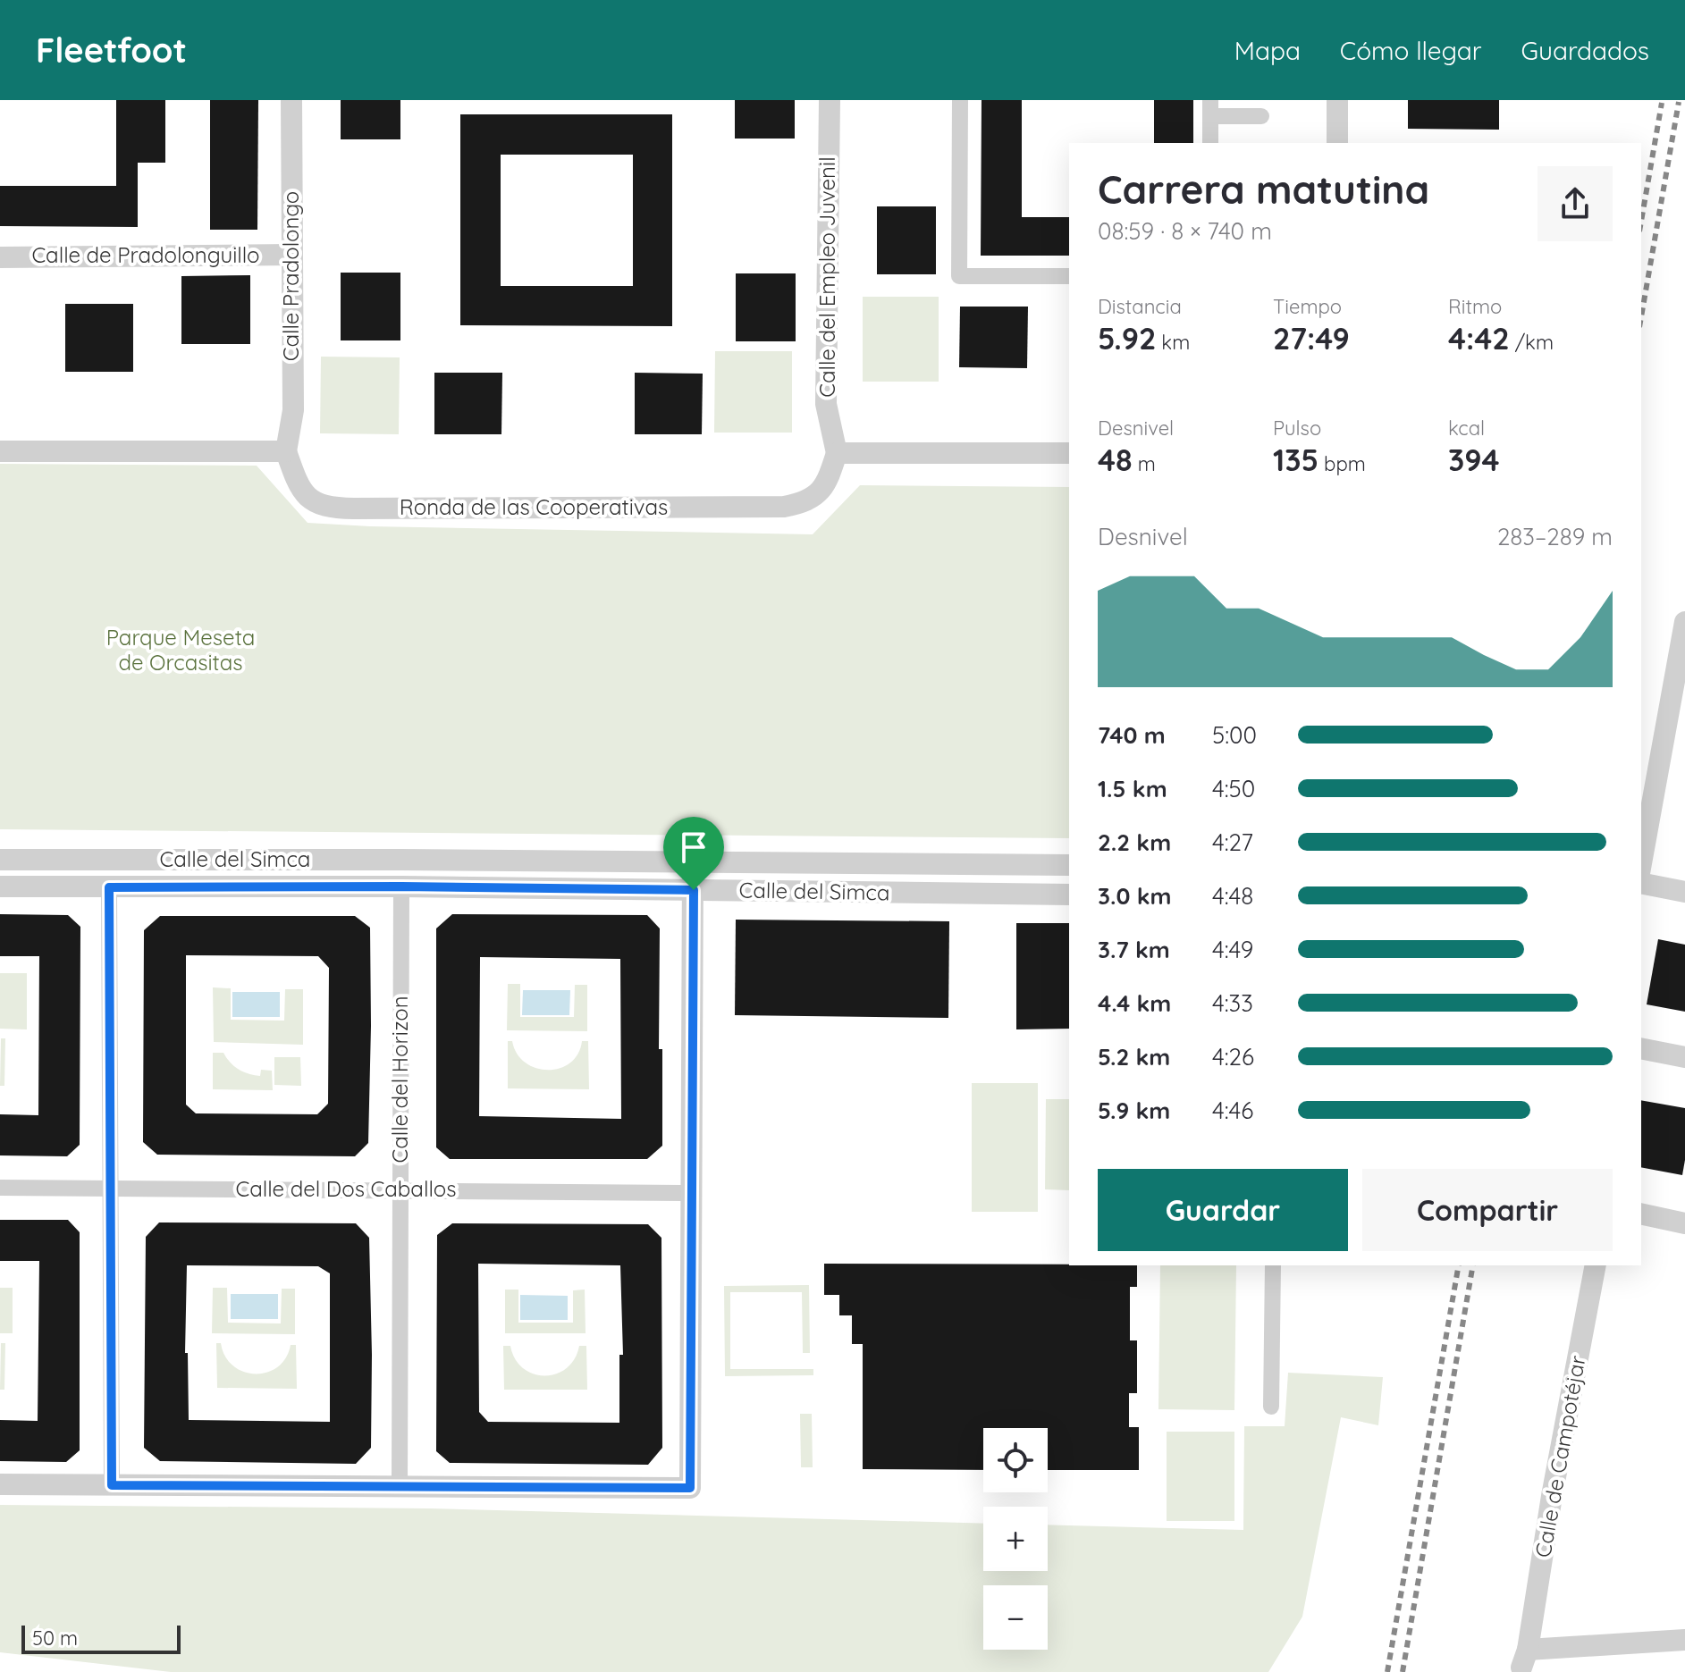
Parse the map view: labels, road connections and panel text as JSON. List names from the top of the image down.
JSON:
{
  "streets": {
    "street": [
      "Calle de Pradolonguillo",
      "Calle Pradolongo",
      "Calle del Empleo Juvenil",
      "Ronda de las Cooperativas",
      "Calle del Simca",
      "Calle del Horizon",
      "Calle del Dos Caballos",
      "Calle de Campotéjar"
    ]
  },
  "crossings": [
    ["Calle de Pradolonguillo", "Calle Pradolongo"],
    ["Calle Pradolongo", "Ronda de las Cooperativas"],
    ["Calle del Empleo Juvenil", "Ronda de las Cooperativas"],
    ["Calle del Simca", "Calle del Horizon"],
    ["Calle del Horizon", "Calle del Dos Caballos"]
  ],
  "parks": ["Parque Meseta de Orcasitas"],
  "scale_bar": "50 m",
  "page": {
    "header": "Fleetfoot",
    "nav": ["Mapa", "Cómo llegar", "Guardados"],
    "heading": ["Carrera matutina", "08:59 · 8 × 740 m"],
    "stats": [
      ["Distancia", "5.92 km"],
      ["Tiempo", "27:49"],
      ["Ritmo", "4:42 /km"],
      ["Desnivel", "48 m"],
      ["Pulso", "135 bpm"],
      ["kcal", "394"]
    ],
    "chart": ["Desnivel", "283–289 m"],
    "list": [
      {
        "name": "740 m",
        "note": "5:00"
      },
      {
        "name": "1.5 km",
        "note": "4:50"
      },
      {
        "name": "2.2 km",
        "note": "4:27"
      },
      {
        "name": "3.0 km",
        "note": "4:48"
      },
      {
        "name": "3.7 km",
        "note": "4:49"
      },
      {
        "name": "4.4 km",
        "note": "4:33"
      },
      {
        "name": "5.2 km",
        "note": "4:26"
      },
      {
        "name": "5.9 km",
        "note": "4:46"
      }
    ],
    "buttons": ["Guardar", "Compartir"],
    "map_buttons": ["+", "−"],
    "scale": "50 m"
  }
}
